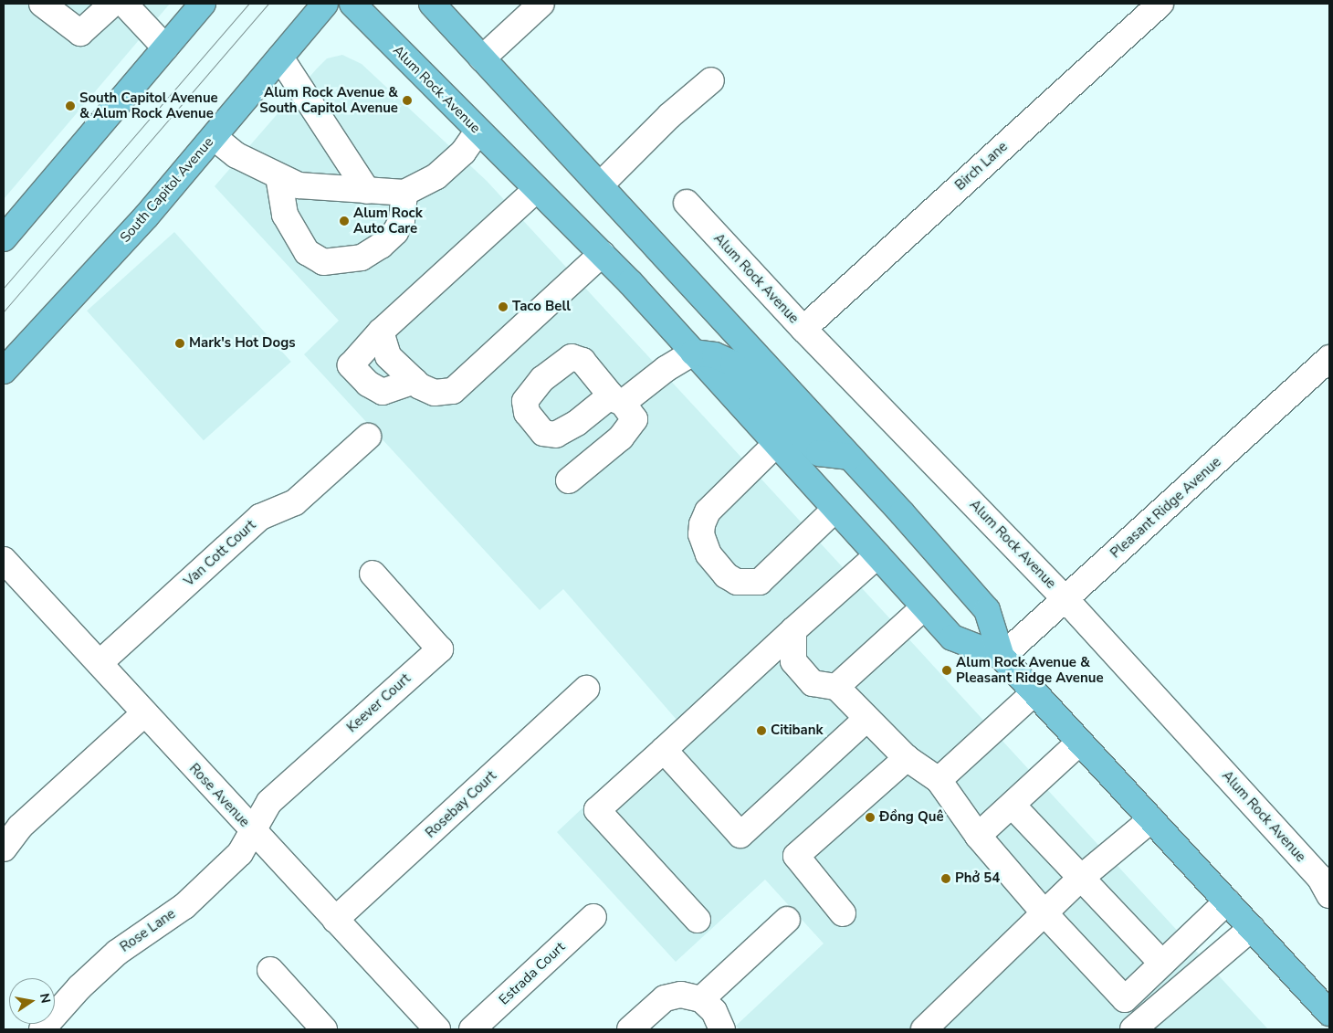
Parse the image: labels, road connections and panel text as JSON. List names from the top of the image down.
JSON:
{
  "streets": {
    "main road": ["Alum Rock Avenue", "South Capitol Avenue"],
    "street": [
      "Birch Lane",
      "Pleasant Ridge Avenue",
      "Van Cott Court",
      "Keever Court",
      "Rose Avenue",
      "Rosebay Court",
      "Rose Lane",
      "Estrada Court"
    ]
  },
  "crossings": [
    ["Alum Rock Avenue", "Birch Lane"],
    ["Alum Rock Avenue", "Pleasant Ridge Avenue"],
    ["Van Cott Court", "Rose Avenue"],
    ["Keever Court", "Rose Avenue"],
    ["Keever Court", "Rose Lane"],
    ["Rose Avenue", "Rosebay Court"],
    ["Rose Avenue", "Rose Lane"]
  ],
  "places": [
    "Alum Rock Avenue & South Capitol Avenue",
    "South Capitol Avenue & Alum Rock Avenue",
    "Alum Rock Auto Care",
    "Taco Bell",
    "Mark's Hot Dogs",
    "Alum Rock Avenue & Pleasant Ridge Avenue",
    "Citibank",
    "Đồng Quê",
    "Phở 54"
  ],
  "north": "right"
}
